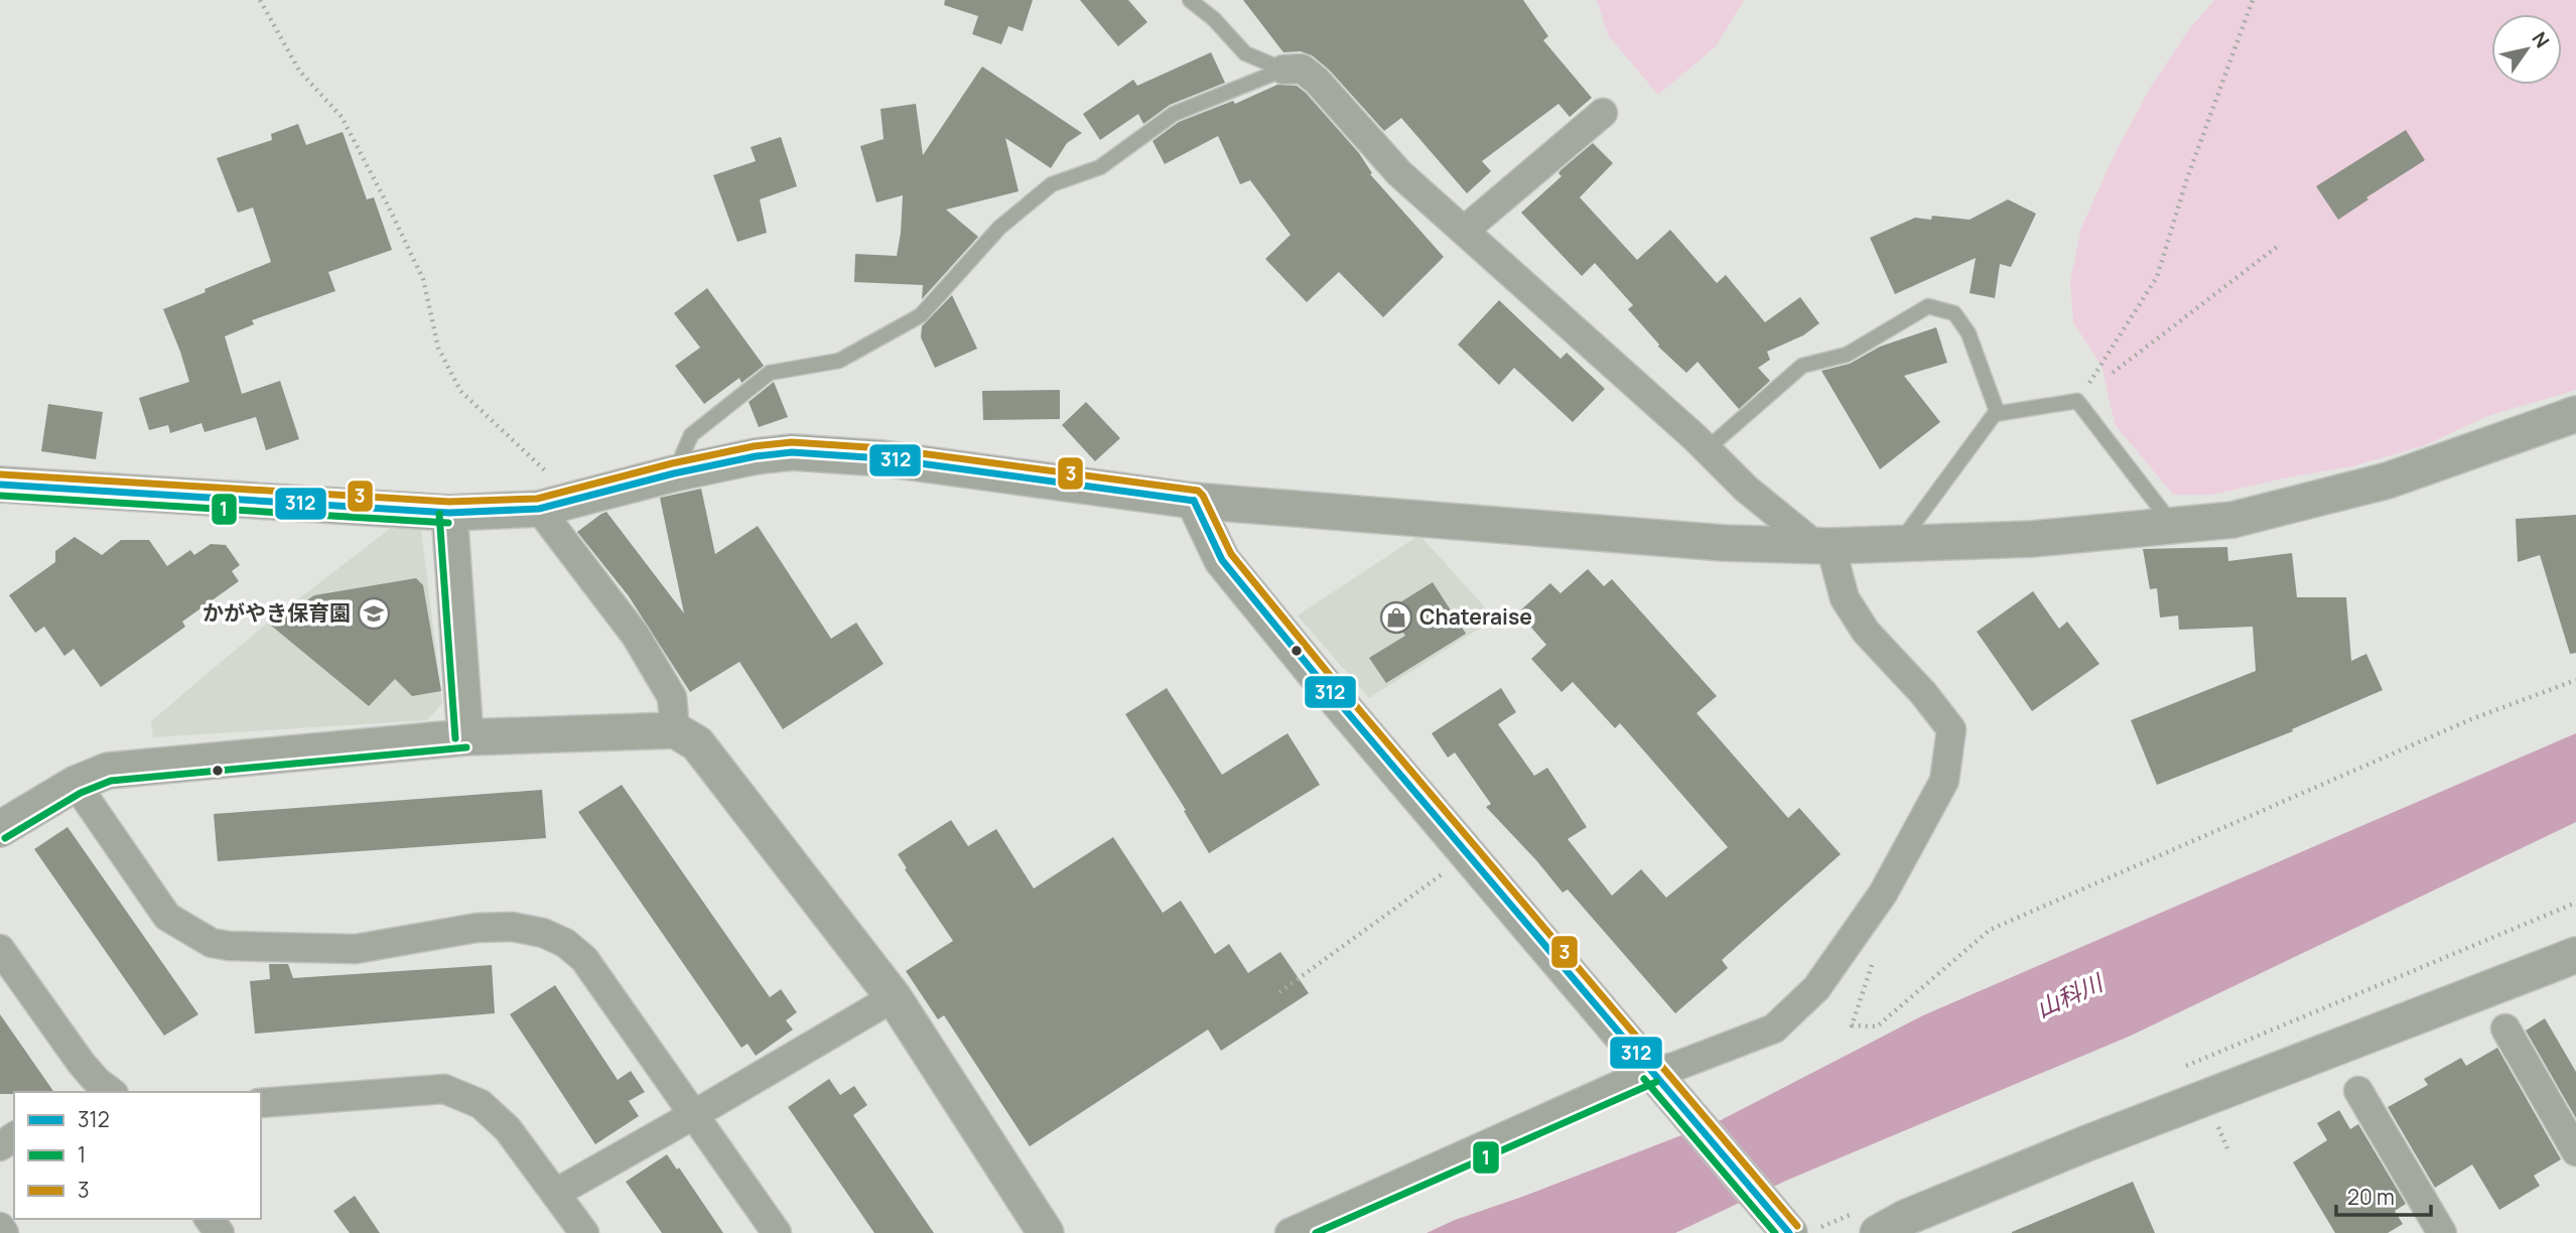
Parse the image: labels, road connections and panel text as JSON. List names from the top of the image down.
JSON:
{
  "water": ["山科川"],
  "places": {
    "school or university": ["かがやき保育園"],
    "shop": ["Chateraise"]
  },
  "lines": ["transit line 3", "transit line 312", "transit line 1"],
  "legend": ["312", "1", "3"],
  "scale_bar": "20 m",
  "north": "top right"
}
